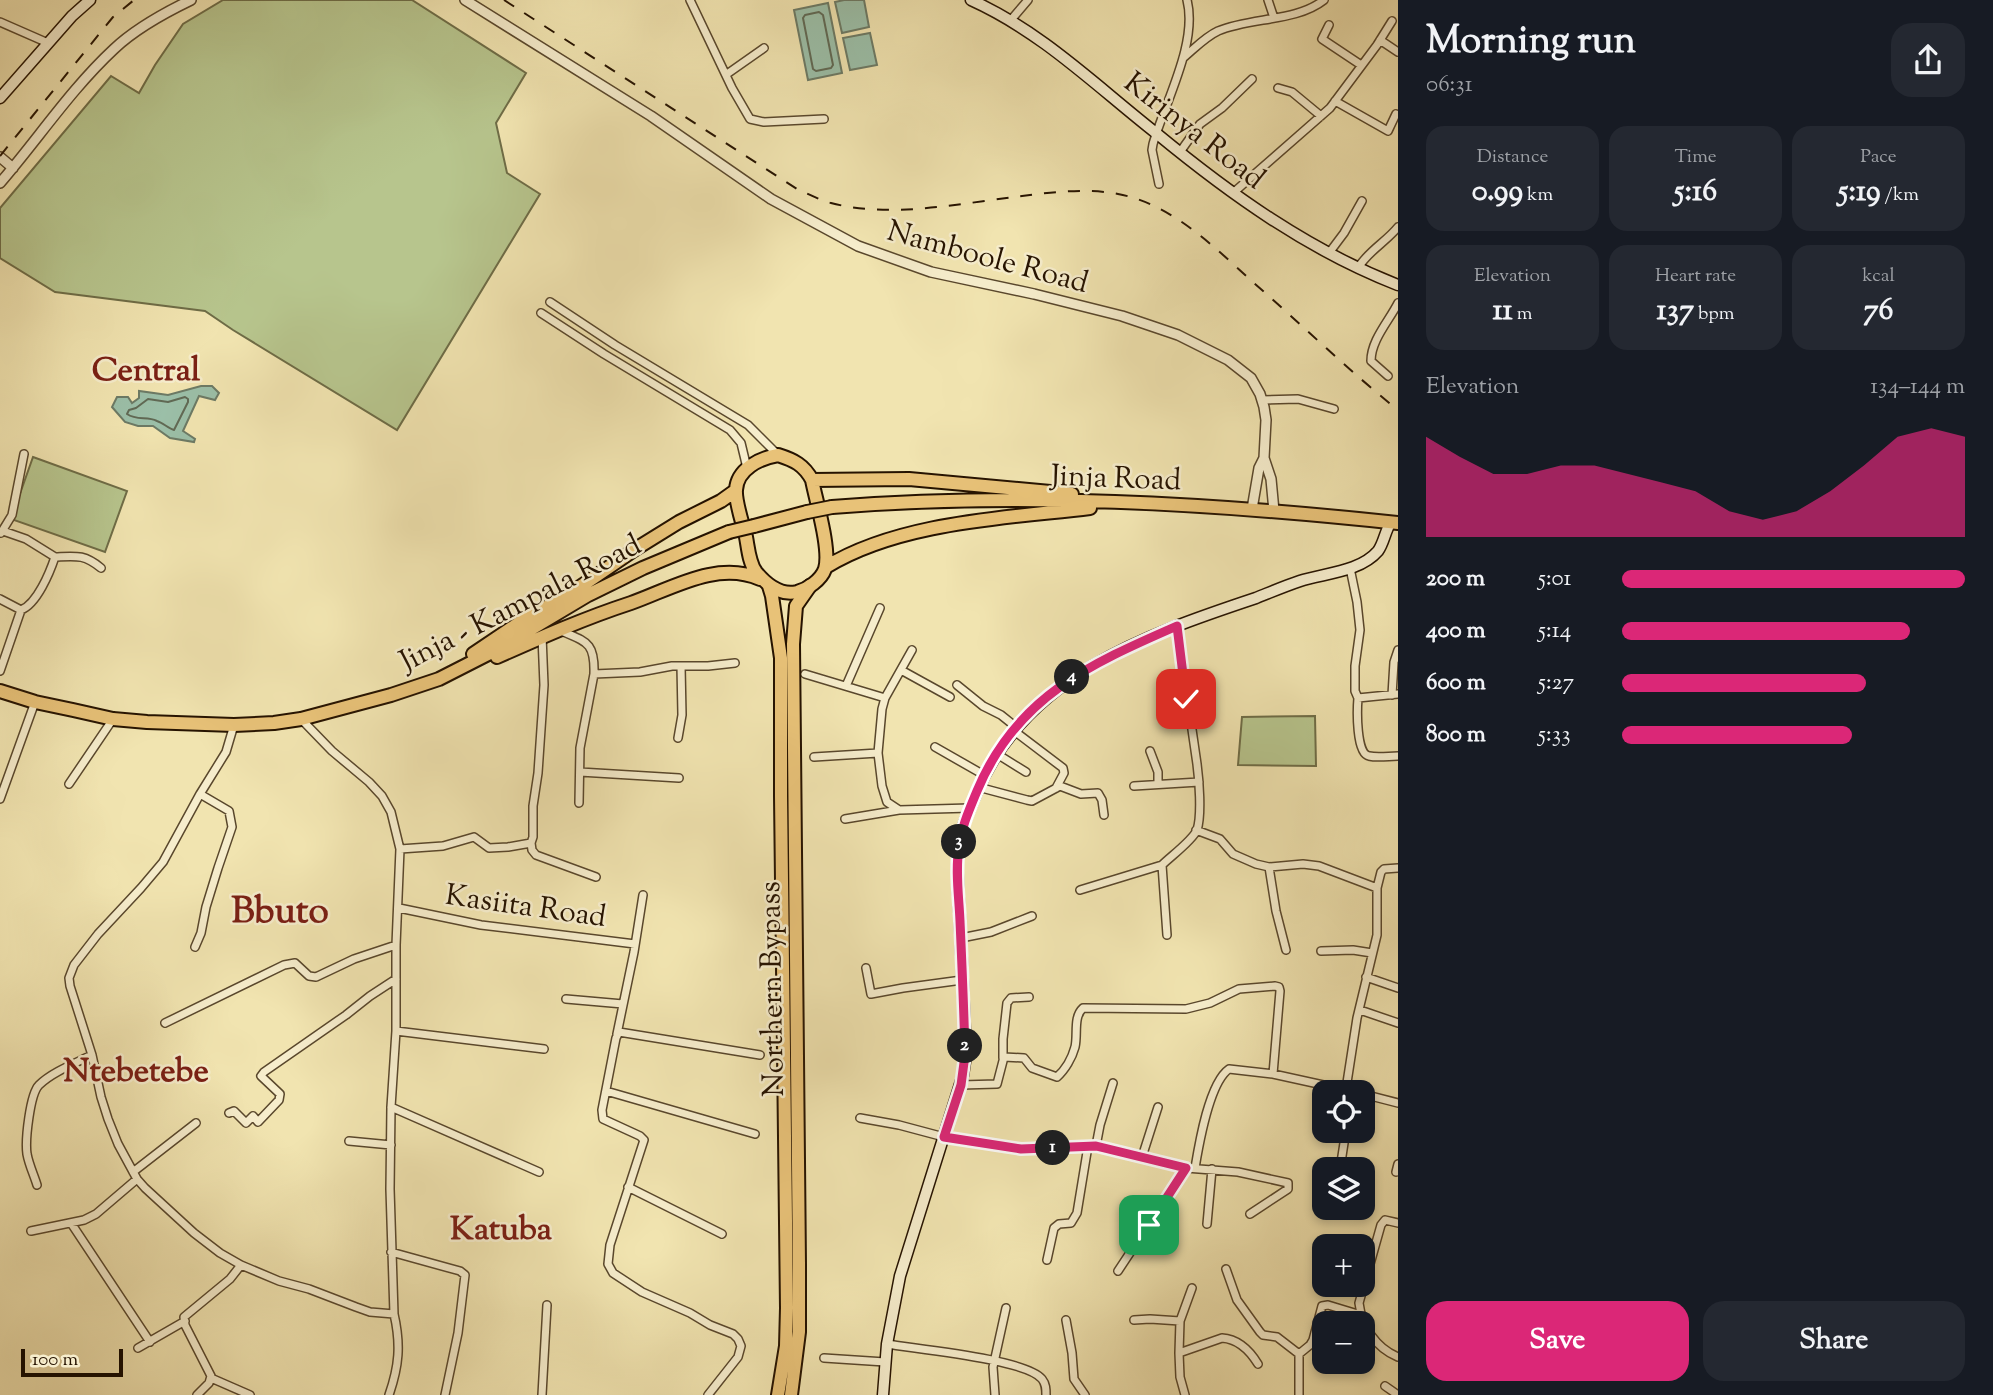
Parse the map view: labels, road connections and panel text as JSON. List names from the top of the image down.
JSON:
{
  "streets": {
    "highway": ["Jinja Road", "Jinja - Kampala Road", "Northern Bypass"],
    "main road": ["Kirinya Road"],
    "street": ["Namboole Road", "Kasiita Road"]
  },
  "crossings": [
    ["Namboole Road", "Jinja Road"],
    ["Jinja Road", "Jinja - Kampala Road"]
  ],
  "districts": [
    "Central",
    "Bbuto",
    "Ntebetebe",
    "Katuba"
  ],
  "scale_bar": "100 m",
  "page": {
    "heading": ["Morning run", "06:31"],
    "stats": [
      ["Distance", "0.99 km"],
      ["Time", "5:16"],
      ["Pace", "5:19 /km"],
      ["Elevation", "11 m"],
      ["Heart rate", "137 bpm"],
      ["kcal", "76"]
    ],
    "chart": ["Elevation", "134–144 m"],
    "list": [
      {
        "name": "200 m",
        "note": "5:01"
      },
      {
        "name": "400 m",
        "note": "5:14"
      },
      {
        "name": "600 m",
        "note": "5:27"
      },
      {
        "name": "800 m",
        "note": "5:33"
      }
    ],
    "pins": [
      "4",
      "3",
      "2",
      "1"
    ],
    "map_buttons": ["+", "−"],
    "buttons": ["Save", "Share"],
    "scale": "100 m"
  }
}
